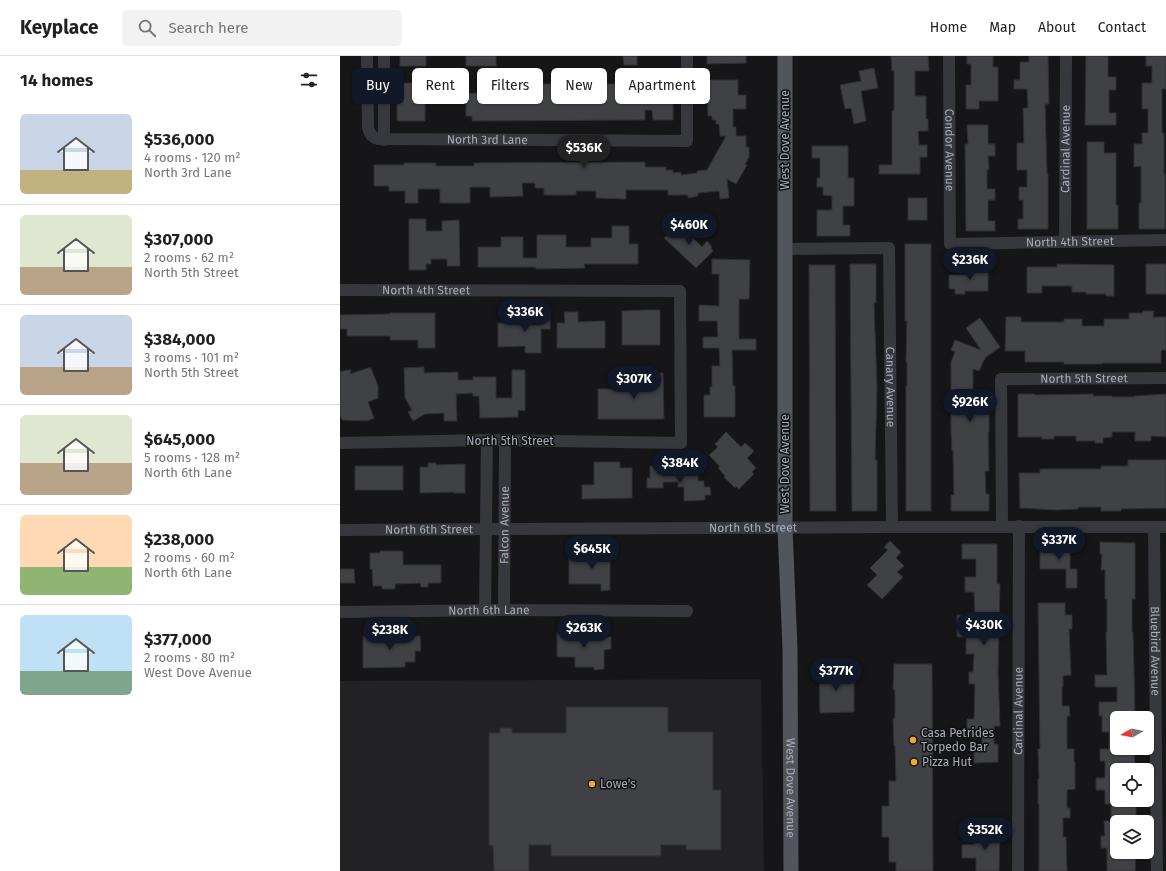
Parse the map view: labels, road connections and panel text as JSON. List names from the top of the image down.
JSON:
{
  "streets": {
    "main road": ["West Dove Avenue"],
    "street": [
      "North 3rd Lane",
      "Cardinal Avenue",
      "Condor Avenue",
      "North 4th Street",
      "North 5th Street",
      "Canary Avenue",
      "Falcon Avenue",
      "North 6th Street",
      "North 6th Lane",
      "Bluebird Avenue"
    ]
  },
  "crossings": [
    ["West Dove Avenue", "Canary Avenue"],
    ["West Dove Avenue", "North 6th Street"],
    ["Cardinal Avenue", "North 4th Street"],
    ["Cardinal Avenue", "North 6th Street"],
    ["Condor Avenue", "North 4th Street"],
    ["North 4th Street", "North 5th Street"],
    ["North 5th Street", "Falcon Avenue"],
    ["North 5th Street", "North 6th Street"],
    ["Canary Avenue", "North 6th Street"],
    ["Falcon Avenue", "North 6th Street"],
    ["Falcon Avenue", "North 6th Lane"],
    ["North 6th Street", "Bluebird Avenue"]
  ],
  "places": ["Casa Petrides Torpedo Bar", "Pizza Hut", "Lowe's"],
  "north": "left",
  "page": {
    "header": "Keyplace",
    "search": "Search here",
    "nav": [
      "Home",
      "Map",
      "About",
      "Contact"
    ],
    "heading": "14 homes",
    "chip": [
      "Buy",
      "Rent",
      "Filters",
      "New",
      "Apartment"
    ],
    "list": [
      {
        "name": "$536,000",
        "note": "4 rooms · 120 m² · North 3rd Lane"
      },
      {
        "name": "$307,000",
        "note": "2 rooms · 62 m² · North 5th Street"
      },
      {
        "name": "$384,000",
        "note": "3 rooms · 101 m² · North 5th Street"
      },
      {
        "name": "$645,000",
        "note": "5 rooms · 128 m² · North 6th Lane"
      },
      {
        "name": "$238,000",
        "note": "2 rooms · 60 m² · North 6th Lane"
      },
      {
        "name": "$377,000",
        "note": "2 rooms · 80 m² · West Dove Avenue"
      }
    ],
    "price": [
      "$536K",
      "$460K",
      "$236K",
      "$336K",
      "$307K",
      "$926K",
      "$384K",
      "$337K",
      "$645K",
      "$430K",
      "$263K",
      "$238K",
      "$377K",
      "$352K"
    ]
  }
}
